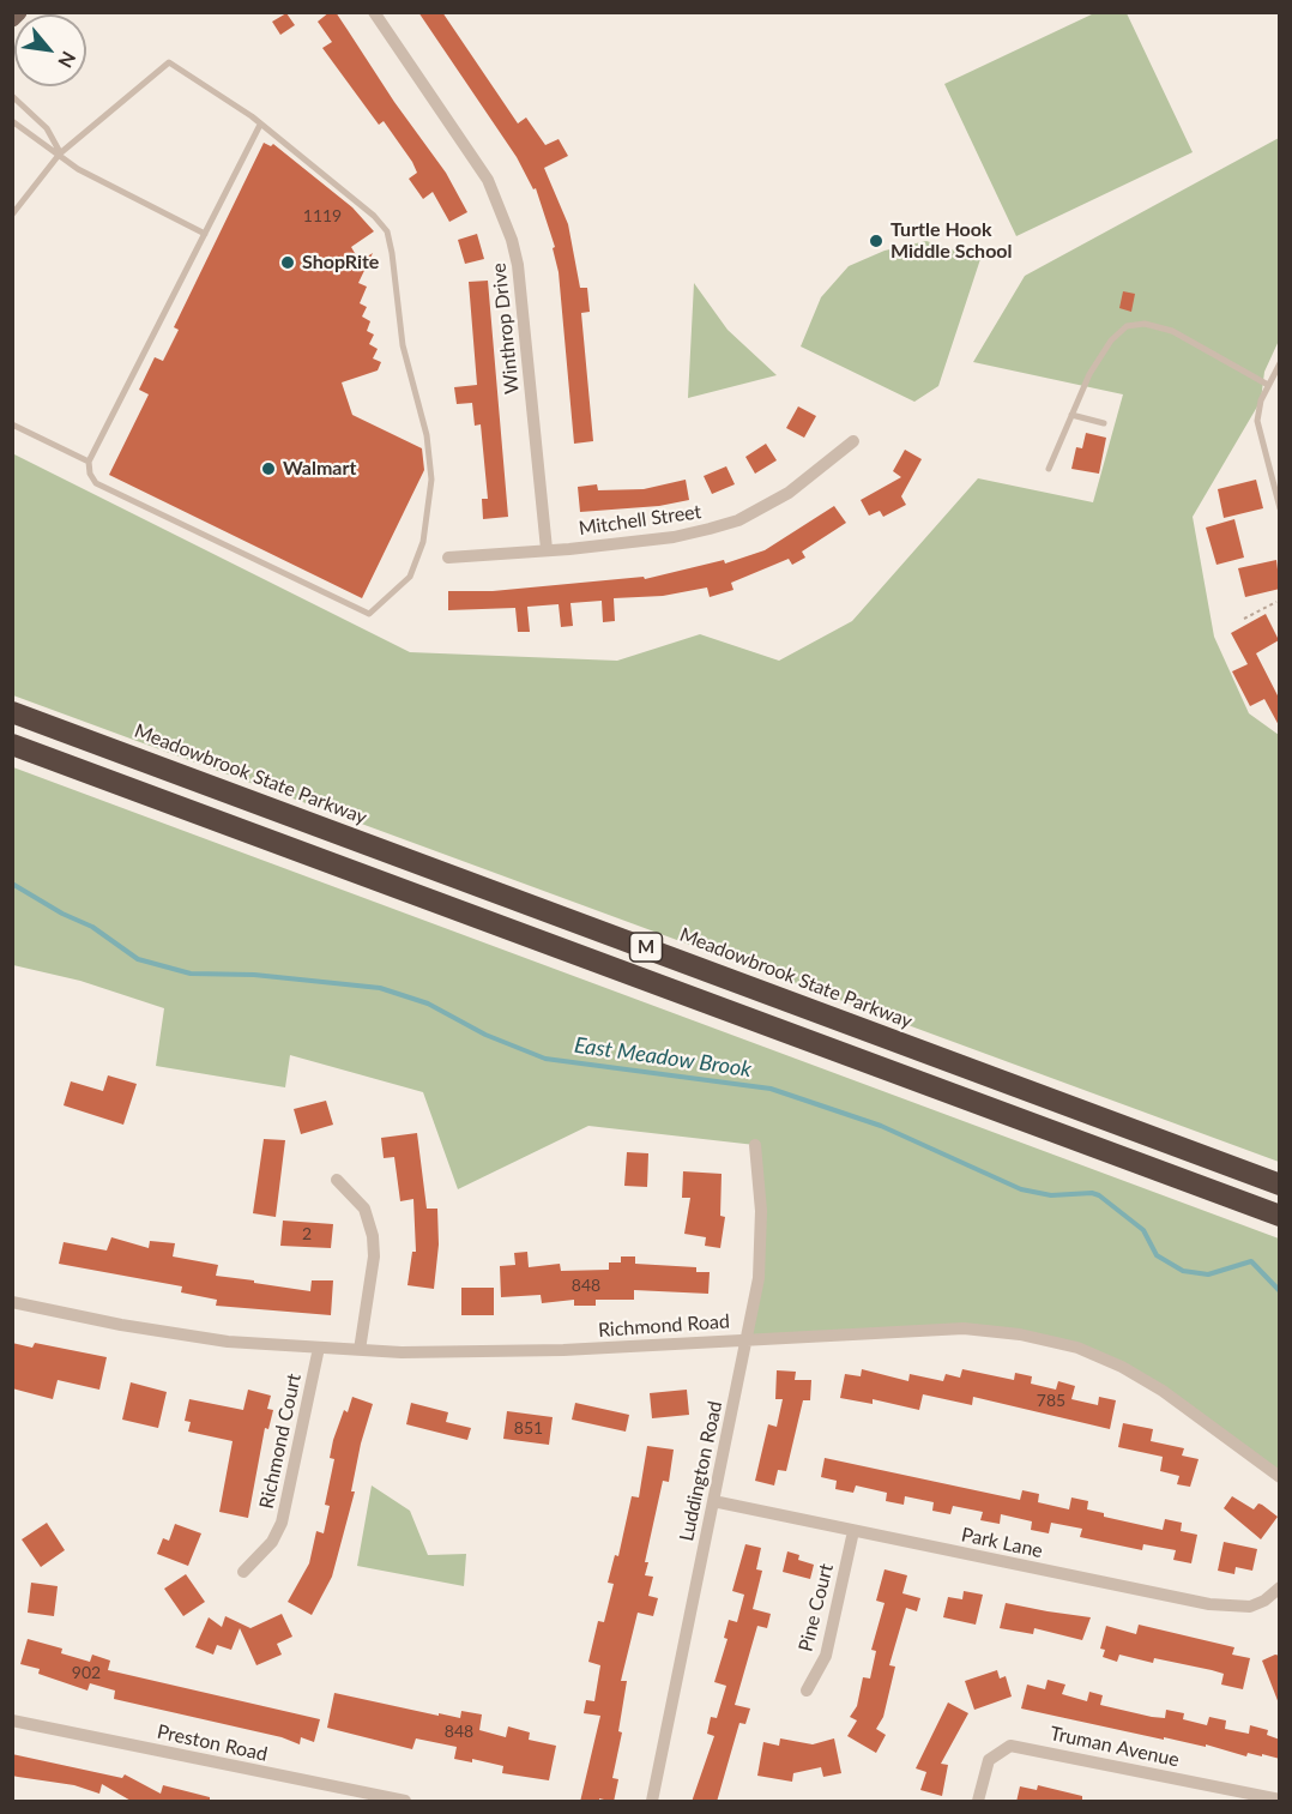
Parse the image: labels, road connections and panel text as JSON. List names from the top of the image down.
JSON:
{
  "streets": {
    "highway": ["Meadowbrook State Parkway", "M"],
    "street": [
      "Winthrop Drive",
      "Mitchell Street",
      "Richmond Road",
      "Richmond Court",
      "Luddington Road",
      "Park Lane",
      "Pine Court",
      "Preston Road",
      "Truman Avenue"
    ]
  },
  "crossings": [
    ["Winthrop Drive", "Mitchell Street"],
    ["Richmond Road", "Richmond Court"],
    ["Richmond Road", "Luddington Road"],
    ["Luddington Road", "Park Lane"],
    ["Park Lane", "Pine Court"]
  ],
  "water": ["East Meadow Brook"],
  "places": ["Turtle Hook Middle School", "ShopRite", "Walmart"],
  "house_numbers": [
    "1119",
    "2",
    "848",
    "785",
    "851",
    "902",
    "848"
  ],
  "north": "bottom right"
}
